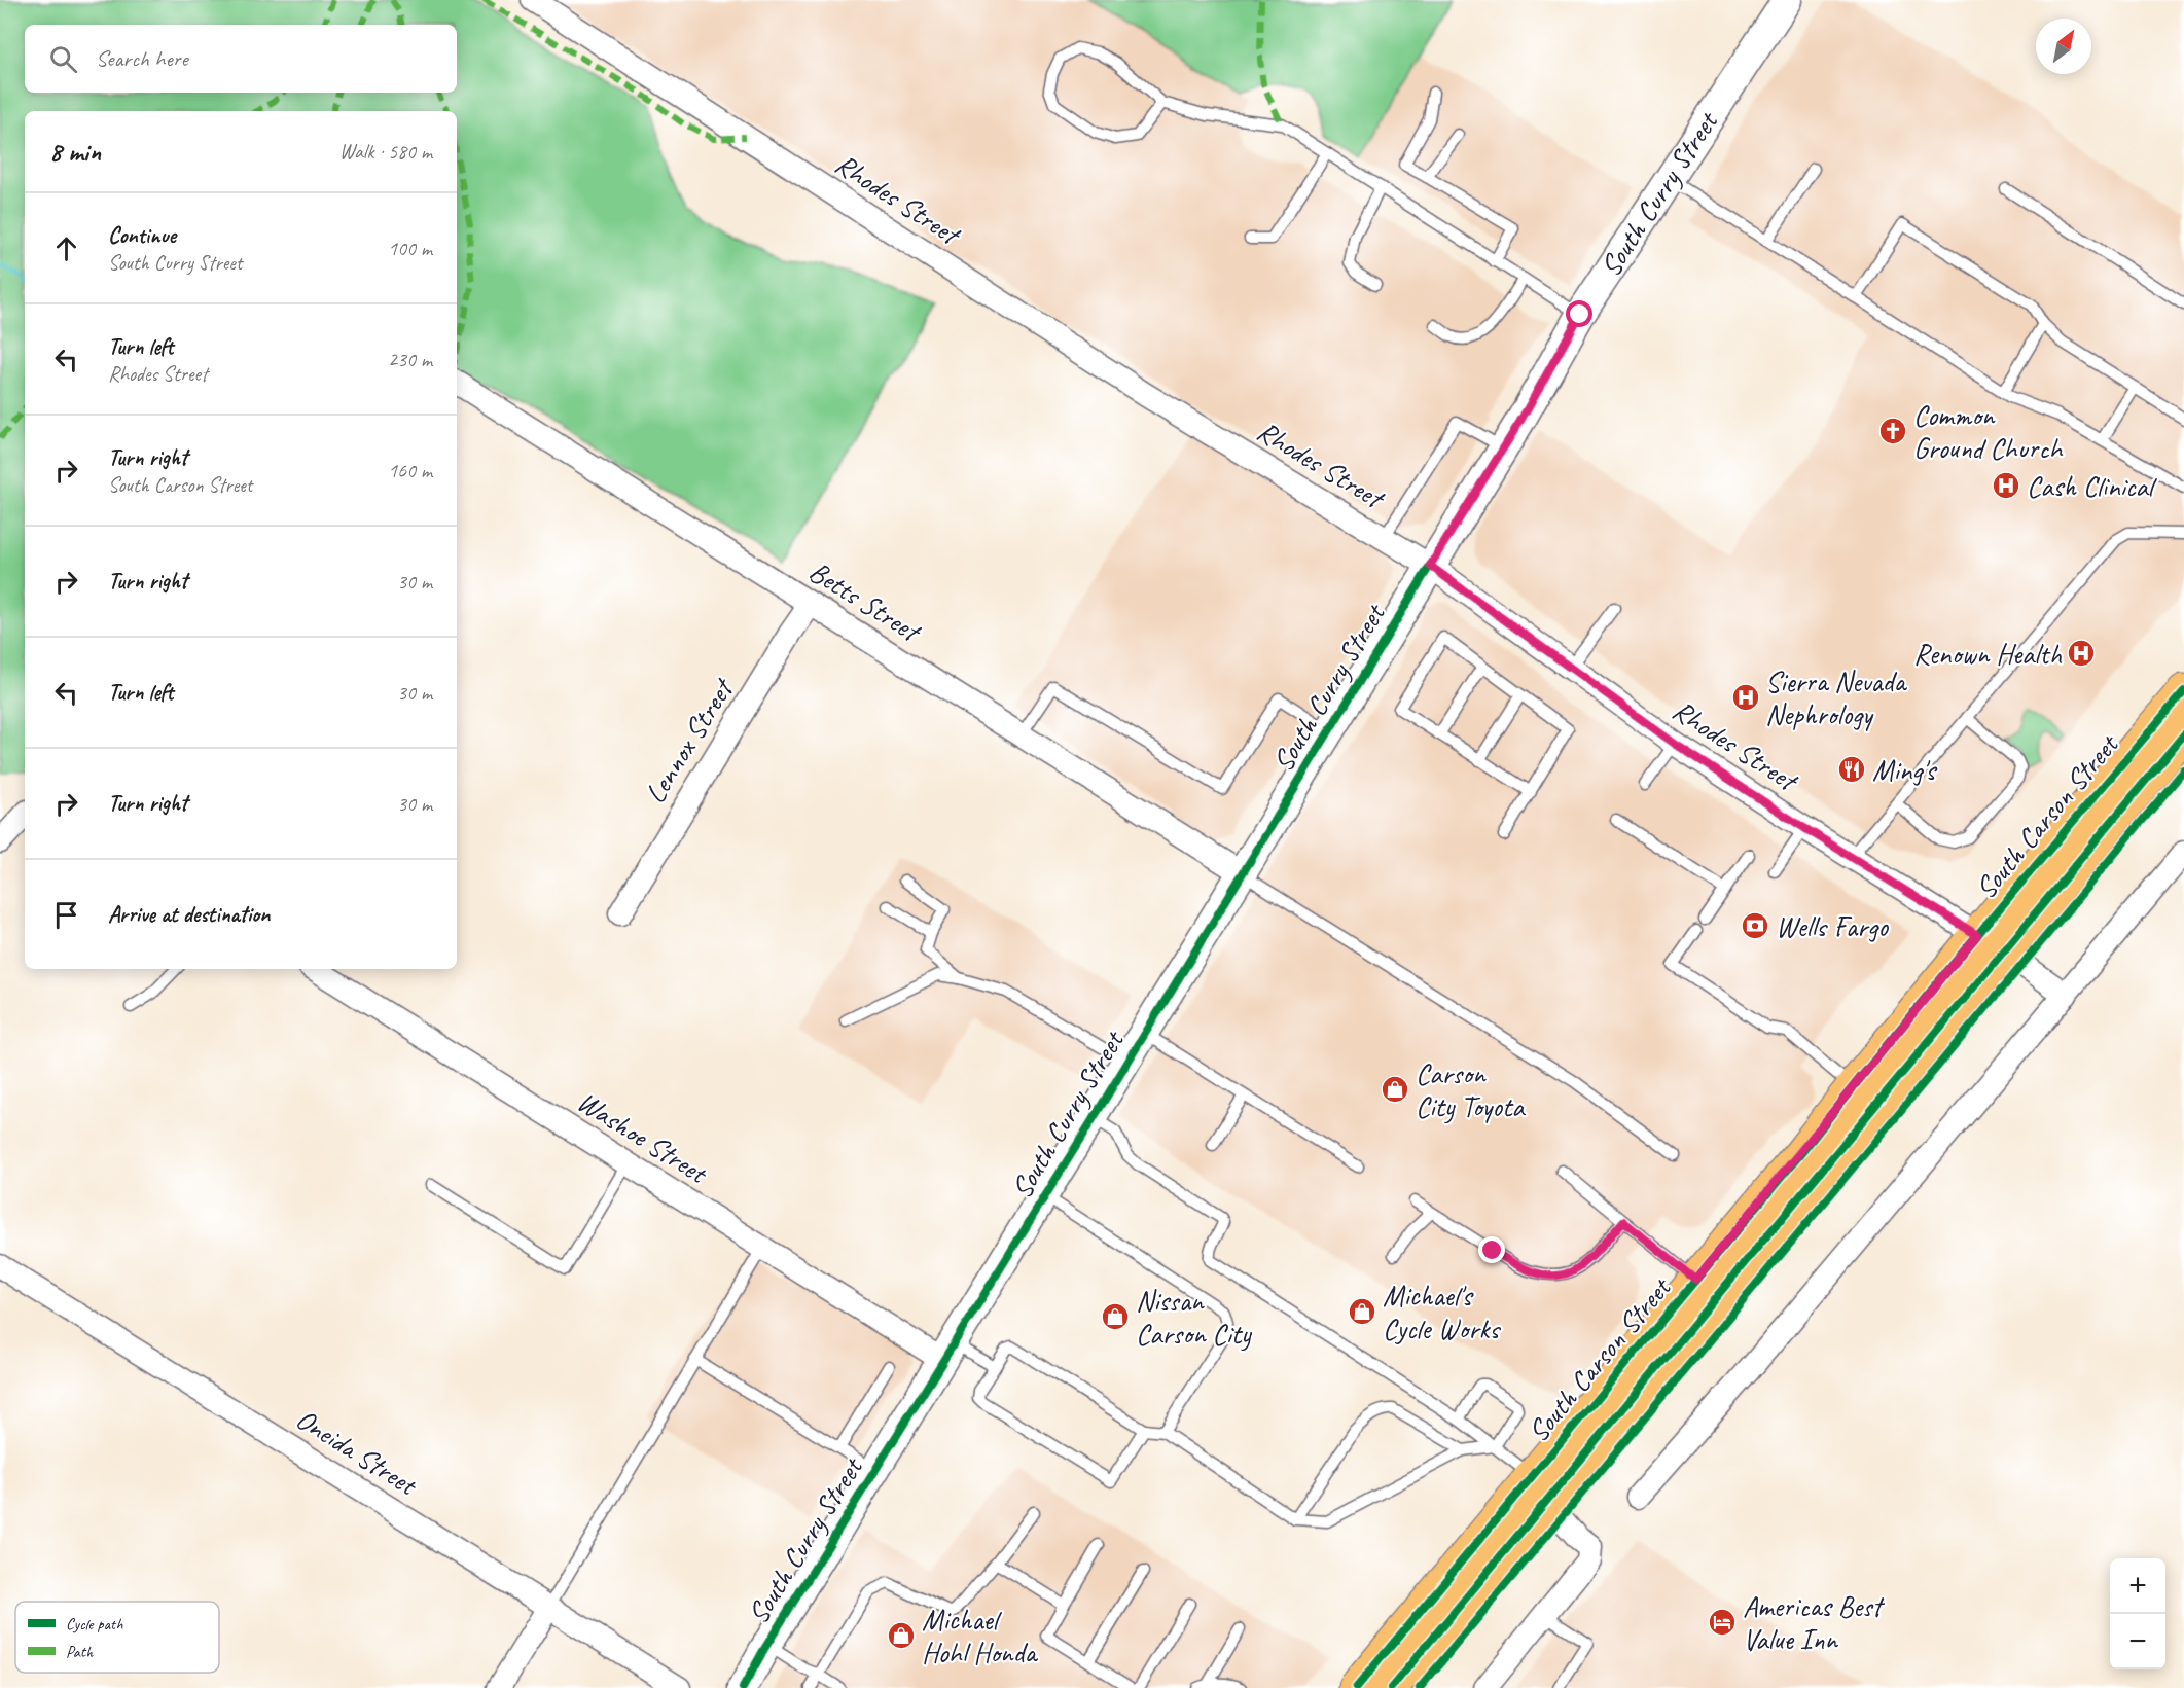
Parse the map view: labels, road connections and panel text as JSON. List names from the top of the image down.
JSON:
{
  "streets": {
    "main road": ["South Carson Street"],
    "street": [
      "South Curry Street",
      "Rhodes Street",
      "Betts Street",
      "Lennox Street",
      "Washoe Street",
      "Oneida Street"
    ]
  },
  "crossings": [
    ["South Curry Street", "Rhodes Street"],
    ["South Curry Street", "Betts Street"],
    ["South Curry Street", "Washoe Street"],
    ["Rhodes Street", "South Carson Street"],
    ["Betts Street", "Lennox Street"]
  ],
  "places": {
    "church": ["Common Ground Church"],
    "hospital": ["Cash Clinical", "Renown Health", "Sierra Nevada Nephrology"],
    "restaurant": ["Ming's"],
    "bank": ["Wells Fargo"],
    "shop": [
      "Carson City Toyota",
      "Michael's Cycle Works",
      "Nissan Carson City",
      "Michael Hohl Honda"
    ],
    "hotel": ["Americas Best Value Inn"]
  },
  "legend": ["Cycle path", "Path"],
  "north": "top right",
  "page": {
    "search": "Search here",
    "heading": ["8 min", "Walk · 580 m"],
    "list": [
      ["Continue", "South Curry Street", "100 m"],
      ["Turn left", "Rhodes Street", "230 m"],
      ["Turn right", "South Carson Street", "160 m"],
      ["Turn right", "30 m"],
      ["Turn left", "30 m"],
      ["Turn right", "30 m"],
      "Arrive at destination"
    ],
    "map_buttons": ["+", "−"]
  }
}
